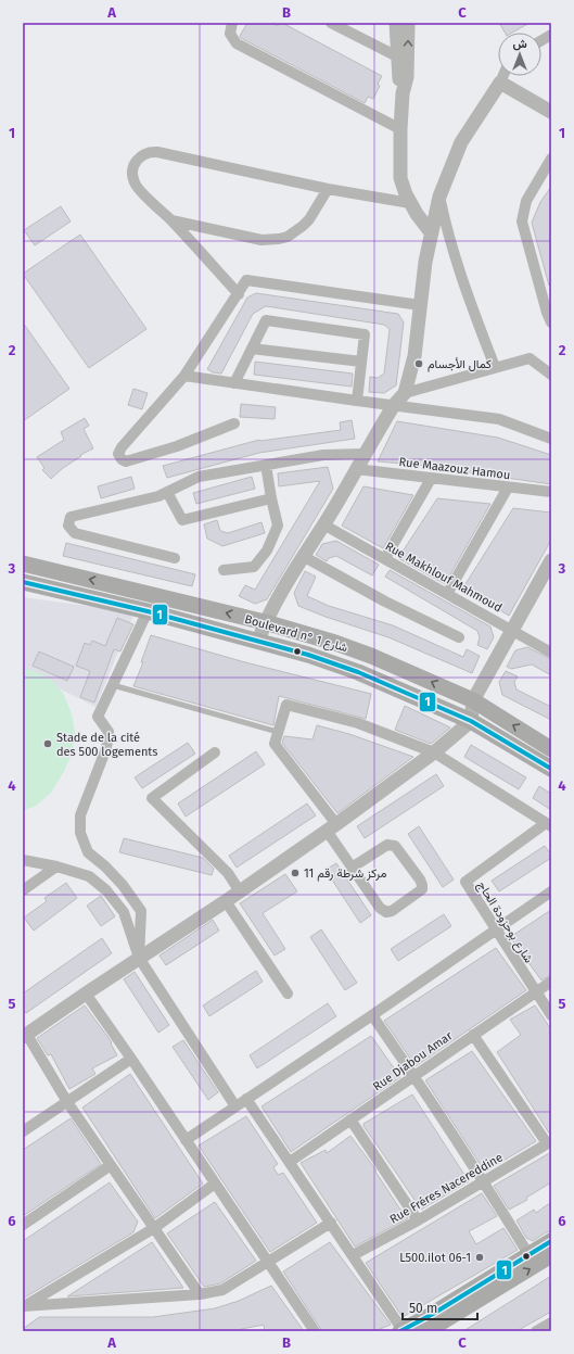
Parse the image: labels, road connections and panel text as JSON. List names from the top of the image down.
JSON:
{
  "streets": {
    "main road": ["Boulevard n° شارع 1"],
    "street": [
      "Rue Maazouz Hamou",
      "Rue Makhlouf Mahmoud",
      "شارع بوحزودة الحاج",
      "Rue Djabou Amar",
      "Rue Fréres Nacereddine"
    ]
  },
  "crossings": [
    ["شارع بوحزودة الحاج", "Rue Djabou Amar"]
  ],
  "places": [
    "كمال الأجسام",
    "Stade de la cité des 500 logements",
    "مركز شرطة رقم 11",
    "L500.ilot 06-1"
  ],
  "lines": ["transit line 1"],
  "scale_bar": "50 m",
  "north": "top",
  "grid": {
    "columns": ["A", "B", "C"],
    "rows": [
      "1",
      "2",
      "3",
      "4",
      "5",
      "6"
    ]
  }
}
